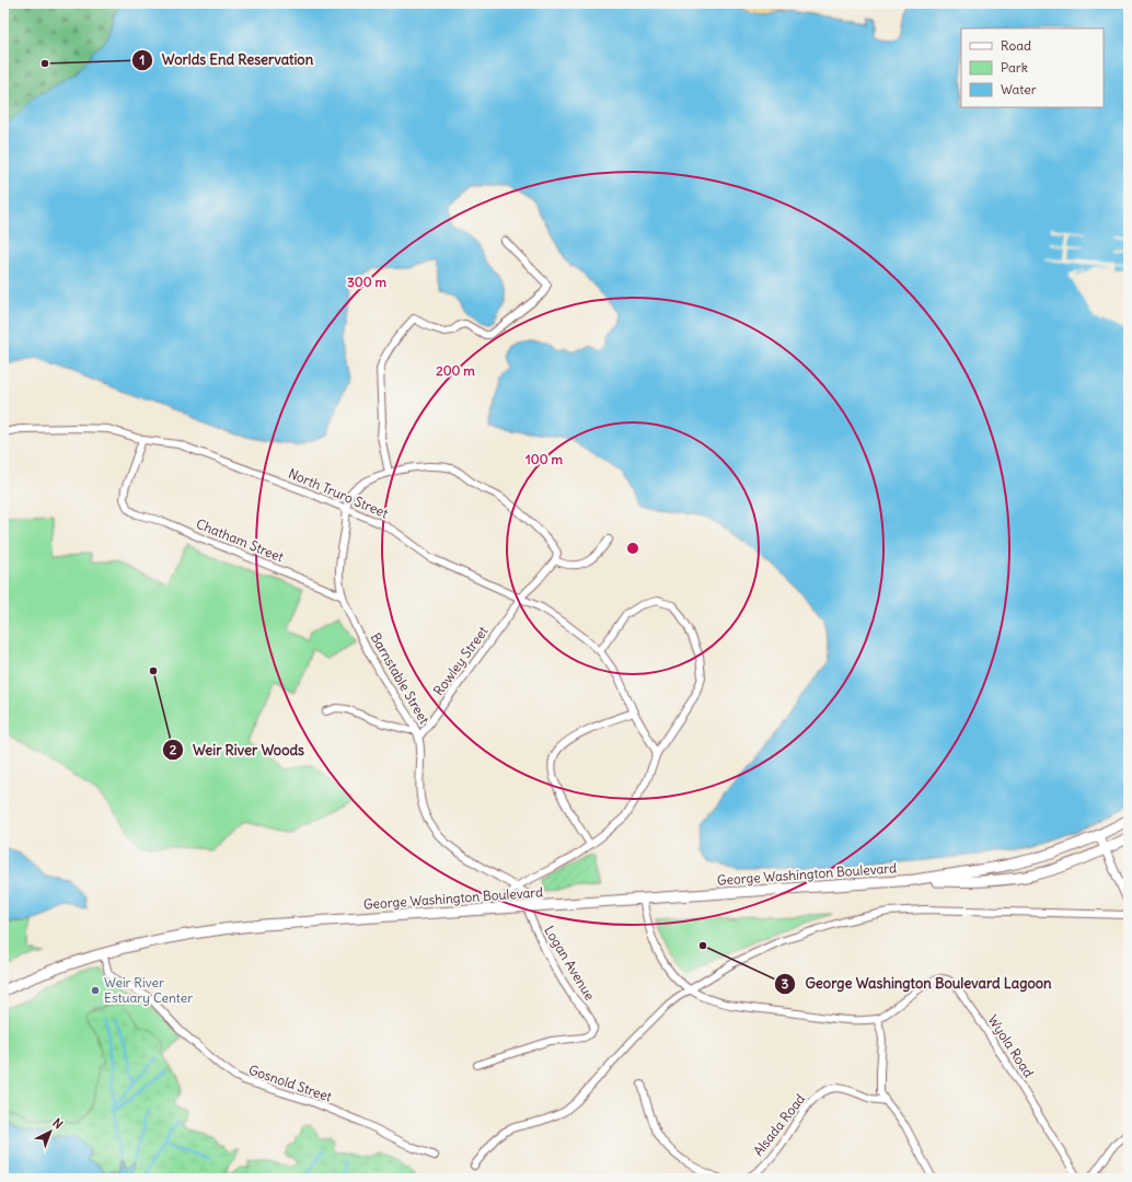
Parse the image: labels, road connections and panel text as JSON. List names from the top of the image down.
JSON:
{
  "streets": {
    "main road": ["George Washington Boulevard"],
    "street": [
      "North Truro Street",
      "Chatham Street",
      "Rowley Street",
      "Barnstable Street",
      "Logan Avenue",
      "Wyola Road",
      "Gosnold Street",
      "Alsada Road"
    ]
  },
  "crossings": [
    ["North Truro Street", "Chatham Street"],
    ["North Truro Street", "Rowley Street"],
    ["North Truro Street", "Barnstable Street"],
    ["Chatham Street", "Barnstable Street"],
    ["Rowley Street", "Barnstable Street"],
    ["Barnstable Street", "George Washington Boulevard"],
    ["George Washington Boulevard", "Logan Avenue"],
    ["George Washington Boulevard", "Gosnold Street"]
  ],
  "places": [
    "Worlds End Reservation",
    "Weir River Woods",
    "George Washington Boulevard Lagoon",
    "Weir River Estuary Center"
  ],
  "legend": ["Road", "Park", "Water"],
  "north": "top right",
  "rings": ["300 m", "200 m", "100 m"]
}
